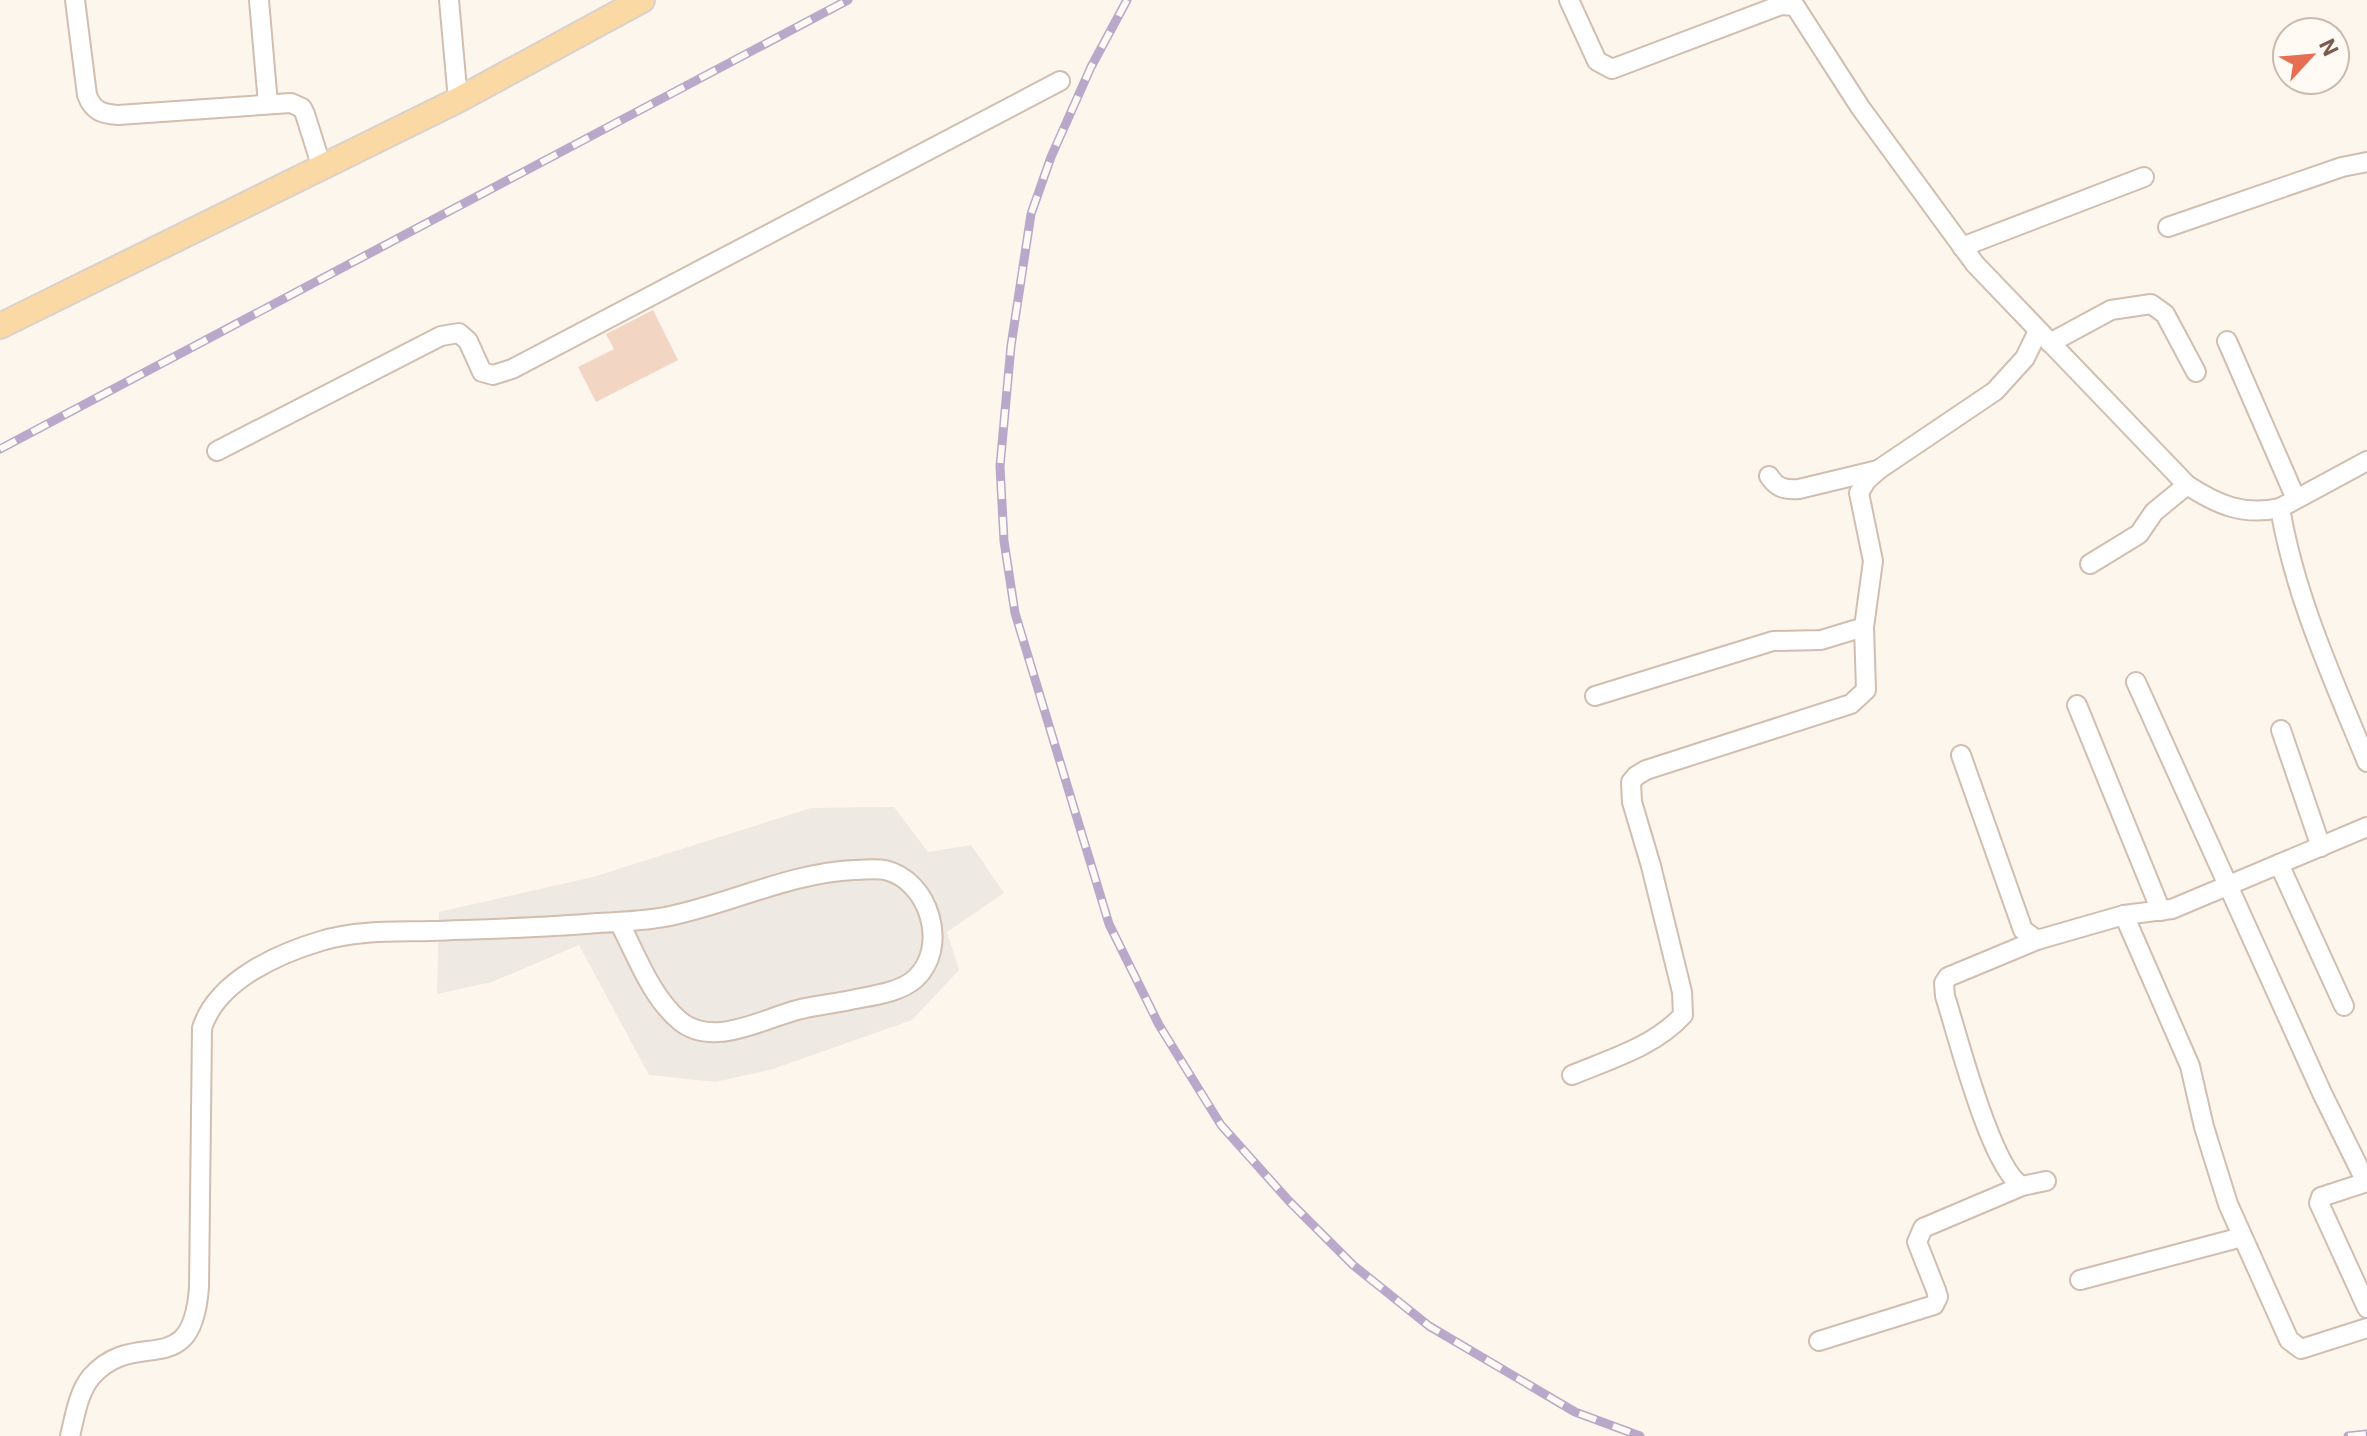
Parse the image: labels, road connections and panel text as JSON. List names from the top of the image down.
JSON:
{
  "north": "top right"
}
